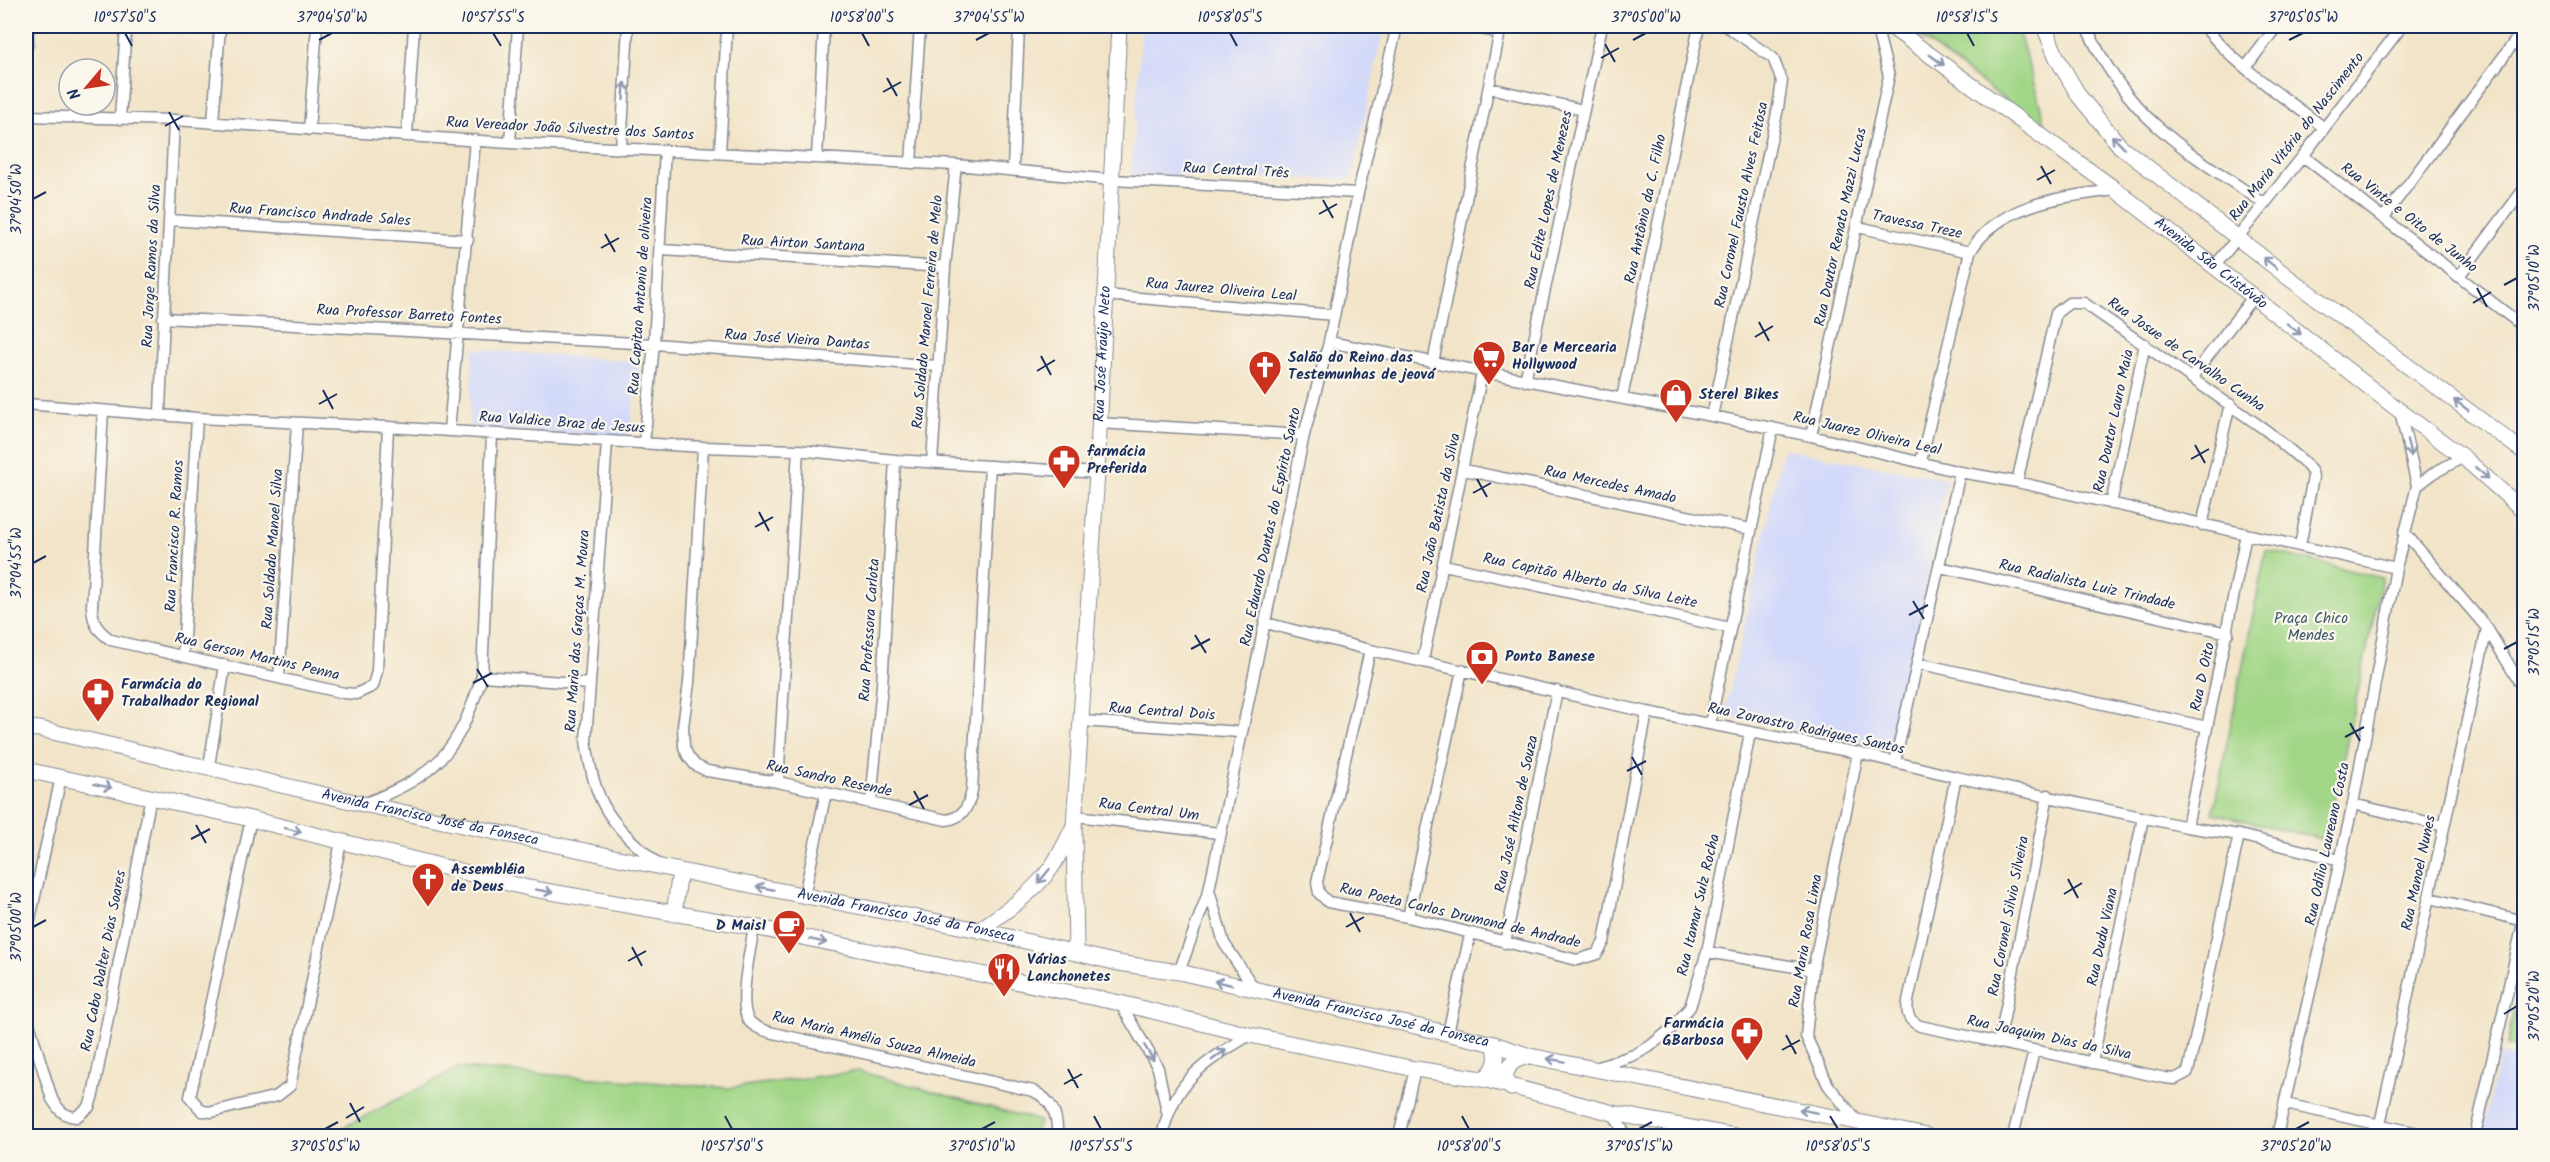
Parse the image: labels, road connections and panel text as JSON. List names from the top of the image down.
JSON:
{
  "streets": {
    "main road": ["Avenida São Cristóvão", "Rua José Araújo Neto", "Avenida Francisco José da Fonseca"],
    "street": [
      "Rua Vereador João Silvestre dos Santos",
      "Rua Maria Vitória do Nascimento",
      "Rua Central Três",
      "Rua Edite Lopes de Menezes",
      "Rua Coronel Fausto Alves Feitosa",
      "Rua Antônio da C. Filho",
      "Rua Francisco Andrade Sales",
      "Rua Vinte e Oito de Junho",
      "Travessa Treze",
      "Rua Doutor Renato Mazzi Lucas",
      "Rua Airton Santana",
      "Rua Jorge Ramos da Silva",
      "Rua Jaurez Oliveira Leal",
      "Rua Capitao Antonio de oliveira",
      "Rua Soldado Manoel Ferreira de Melo",
      "Rua Professor Barreto Fontes",
      "Rua José Vieira Dantas",
      "Rua Josue de Carvalho Cunha",
      "Rua Doutor Lauro Maia",
      "Rua Valdice Braz de Jesus",
      "Rua Juarez Oliveira Leal",
      "Rua Mercedes Amado",
      "Rua João Batista da Silva",
      "Rua Eduardo Dantas do Espírito Santo",
      "Rua Francisco R. Ramos",
      "Rua Soldado Manoel Silva",
      "Rua Capitão Alberto da Silva Leite",
      "Rua Radialista Luiz Trindade",
      "Rua Professora Carlota",
      "Rua Maria das Graças M. Moura",
      "Rua Gerson Martins Penna",
      "Rua D Oito",
      "Rua Central Dois",
      "Rua Zoroastro Rodrigues Santos",
      "Rua Sandro Resende",
      "Rua Central Um",
      "Rua José Ailton de Souza",
      "Rua Odílio Laureano Costa",
      "Rua Manoel Nunes",
      "Rua Itamar Sulz Rocha",
      "Rua Poeta Carlos Drumond de Andrade",
      "Rua Coronel Silvio Silveira",
      "Rua Dudu Viana",
      "Rua Maria Rosa Lima",
      "Rua Cabo Walter Dias Soares",
      "Rua Joaquim Dias da Silva",
      "Rua Maria Amélia Souza Almeida"
    ]
  },
  "crossings": [
    ["Rua Vereador João Silvestre dos Santos", "Rua Central Três"],
    ["Rua Vereador João Silvestre dos Santos", "Rua Jorge Ramos da Silva"],
    ["Rua Vereador João Silvestre dos Santos", "Rua Capitao Antonio de oliveira"],
    ["Rua Vereador João Silvestre dos Santos", "Rua Soldado Manoel Ferreira de Melo"],
    ["Rua Vereador João Silvestre dos Santos", "Rua José Araújo Neto"],
    ["Rua Maria Vitória do Nascimento", "Rua Vinte e Oito de Junho"],
    ["Rua Maria Vitória do Nascimento", "Avenida São Cristóvão"],
    ["Rua Central Três", "Rua José Araújo Neto"],
    ["Rua Central Três", "Rua Eduardo Dantas do Espírito Santo"],
    ["Rua Edite Lopes de Menezes", "Rua Juarez Oliveira Leal"],
    ["Rua Coronel Fausto Alves Feitosa", "Rua Juarez Oliveira Leal"],
    ["Rua Antônio da C. Filho", "Rua Juarez Oliveira Leal"],
    ["Rua Francisco Andrade Sales", "Rua Jorge Ramos da Silva"],
    ["Travessa Treze", "Rua Doutor Renato Mazzi Lucas"],
    ["Rua Doutor Renato Mazzi Lucas", "Rua Juarez Oliveira Leal"],
    ["Rua Airton Santana", "Rua Capitao Antonio de oliveira"],
    ["Rua Airton Santana", "Rua Soldado Manoel Ferreira de Melo"],
    ["Rua Jorge Ramos da Silva", "Rua Professor Barreto Fontes"],
    ["Rua Jorge Ramos da Silva", "Rua Valdice Braz de Jesus"],
    ["Rua Jaurez Oliveira Leal", "Rua José Araújo Neto"],
    ["Rua Jaurez Oliveira Leal", "Rua Eduardo Dantas do Espírito Santo"],
    ["Rua Capitao Antonio de oliveira", "Rua Professor Barreto Fontes"],
    ["Rua Capitao Antonio de oliveira", "Rua José Vieira Dantas"],
    ["Rua Capitao Antonio de oliveira", "Rua Valdice Braz de Jesus"],
    ["Rua Soldado Manoel Ferreira de Melo", "Rua José Vieira Dantas"],
    ["Rua Soldado Manoel Ferreira de Melo", "Rua Valdice Braz de Jesus"],
    ["Rua Professor Barreto Fontes", "Rua José Vieira Dantas"],
    ["Rua José Araújo Neto", "Rua Valdice Braz de Jesus"],
    ["Rua José Araújo Neto", "Rua Central Dois"],
    ["Rua José Araújo Neto", "Rua Central Um"],
    ["Rua José Araújo Neto", "Avenida Francisco José da Fonseca"],
    ["Rua Josue de Carvalho Cunha", "Rua Doutor Lauro Maia"],
    ["Rua Josue de Carvalho Cunha", "Rua Juarez Oliveira Leal"],
    ["Rua Doutor Lauro Maia", "Rua Juarez Oliveira Leal"],
    ["Rua Valdice Braz de Jesus", "Rua Francisco R. Ramos"],
    ["Rua Valdice Braz de Jesus", "Rua Soldado Manoel Silva"],
    ["Rua Valdice Braz de Jesus", "Rua Professora Carlota"],
    ["Rua Valdice Braz de Jesus", "Rua Maria das Graças M. Moura"],
    ["Rua Valdice Braz de Jesus", "Rua Gerson Martins Penna"],
    ["Rua Valdice Braz de Jesus", "Rua Sandro Resende"],
    ["Rua Juarez Oliveira Leal", "Rua João Batista da Silva"],
    ["Rua Juarez Oliveira Leal", "Rua Eduardo Dantas do Espírito Santo"],
    ["Rua Juarez Oliveira Leal", "Rua D Oito"],
    ["Rua Juarez Oliveira Leal", "Rua Odílio Laureano Costa"],
    ["Rua Mercedes Amado", "Rua João Batista da Silva"],
    ["Rua João Batista da Silva", "Rua Capitão Alberto da Silva Leite"],
    ["Rua João Batista da Silva", "Rua Zoroastro Rodrigues Santos"],
    ["Rua Eduardo Dantas do Espírito Santo", "Rua Central Dois"],
    ["Rua Eduardo Dantas do Espírito Santo", "Rua Zoroastro Rodrigues Santos"],
    ["Rua Eduardo Dantas do Espírito Santo", "Rua Central Um"],
    ["Rua Eduardo Dantas do Espírito Santo", "Avenida Francisco José da Fonseca"],
    ["Rua Francisco R. Ramos", "Rua Gerson Martins Penna"],
    ["Rua Soldado Manoel Silva", "Rua Gerson Martins Penna"],
    ["Rua Radialista Luiz Trindade", "Rua D Oito"],
    ["Rua Professora Carlota", "Rua Sandro Resende"],
    ["Rua Maria das Graças M. Moura", "Avenida Francisco José da Fonseca"],
    ["Rua D Oito", "Rua Zoroastro Rodrigues Santos"],
    ["Rua Zoroastro Rodrigues Santos", "Rua José Ailton de Souza"],
    ["Rua Zoroastro Rodrigues Santos", "Rua Odílio Laureano Costa"],
    ["Rua Zoroastro Rodrigues Santos", "Rua Itamar Sulz Rocha"],
    ["Rua Zoroastro Rodrigues Santos", "Rua Poeta Carlos Drumond de Andrade"],
    ["Rua Zoroastro Rodrigues Santos", "Rua Coronel Silvio Silveira"],
    ["Rua Zoroastro Rodrigues Santos", "Rua Dudu Viana"],
    ["Rua Zoroastro Rodrigues Santos", "Rua Maria Rosa Lima"],
    ["Rua Zoroastro Rodrigues Santos", "Rua Joaquim Dias da Silva"],
    ["Rua José Ailton de Souza", "Rua Poeta Carlos Drumond de Andrade"],
    ["Avenida Francisco José da Fonseca", "Rua Itamar Sulz Rocha"],
    ["Avenida Francisco José da Fonseca", "Rua Maria Rosa Lima"],
    ["Rua Coronel Silvio Silveira", "Rua Joaquim Dias da Silva"],
    ["Rua Dudu Viana", "Rua Joaquim Dias da Silva"]
  ],
  "parks": ["Praça Chico Mendes"],
  "places": {
    "supermarket": ["Bar e Mercearia Hollywood"],
    "church": ["Salão do Reino das Testemunhas de jeová", "Assembléia de Deus"],
    "shop": ["Sterel Bikes"],
    "pharmacy": ["farmácia Preferida", "Farmácia do Trabalhador Regional", "Farmácia GBarbosa"],
    "bank": ["Ponto Banese"],
    "cafe": ["D Mais1"],
    "restaurant": ["Várias Lanchonetes"]
  },
  "north": "bottom left",
  "coordinates": [
    "10°57'50\"S",
    "37°04'50\"W",
    "10°57'55\"S",
    "10°58'00\"S",
    "37°04'55\"W",
    "10°58'05\"S",
    "37°05'00\"W",
    "10°58'15\"S",
    "37°05'05\"W",
    "37°05'10\"W",
    "37°05'15\"W",
    "37°05'20\"W"
  ]
}
